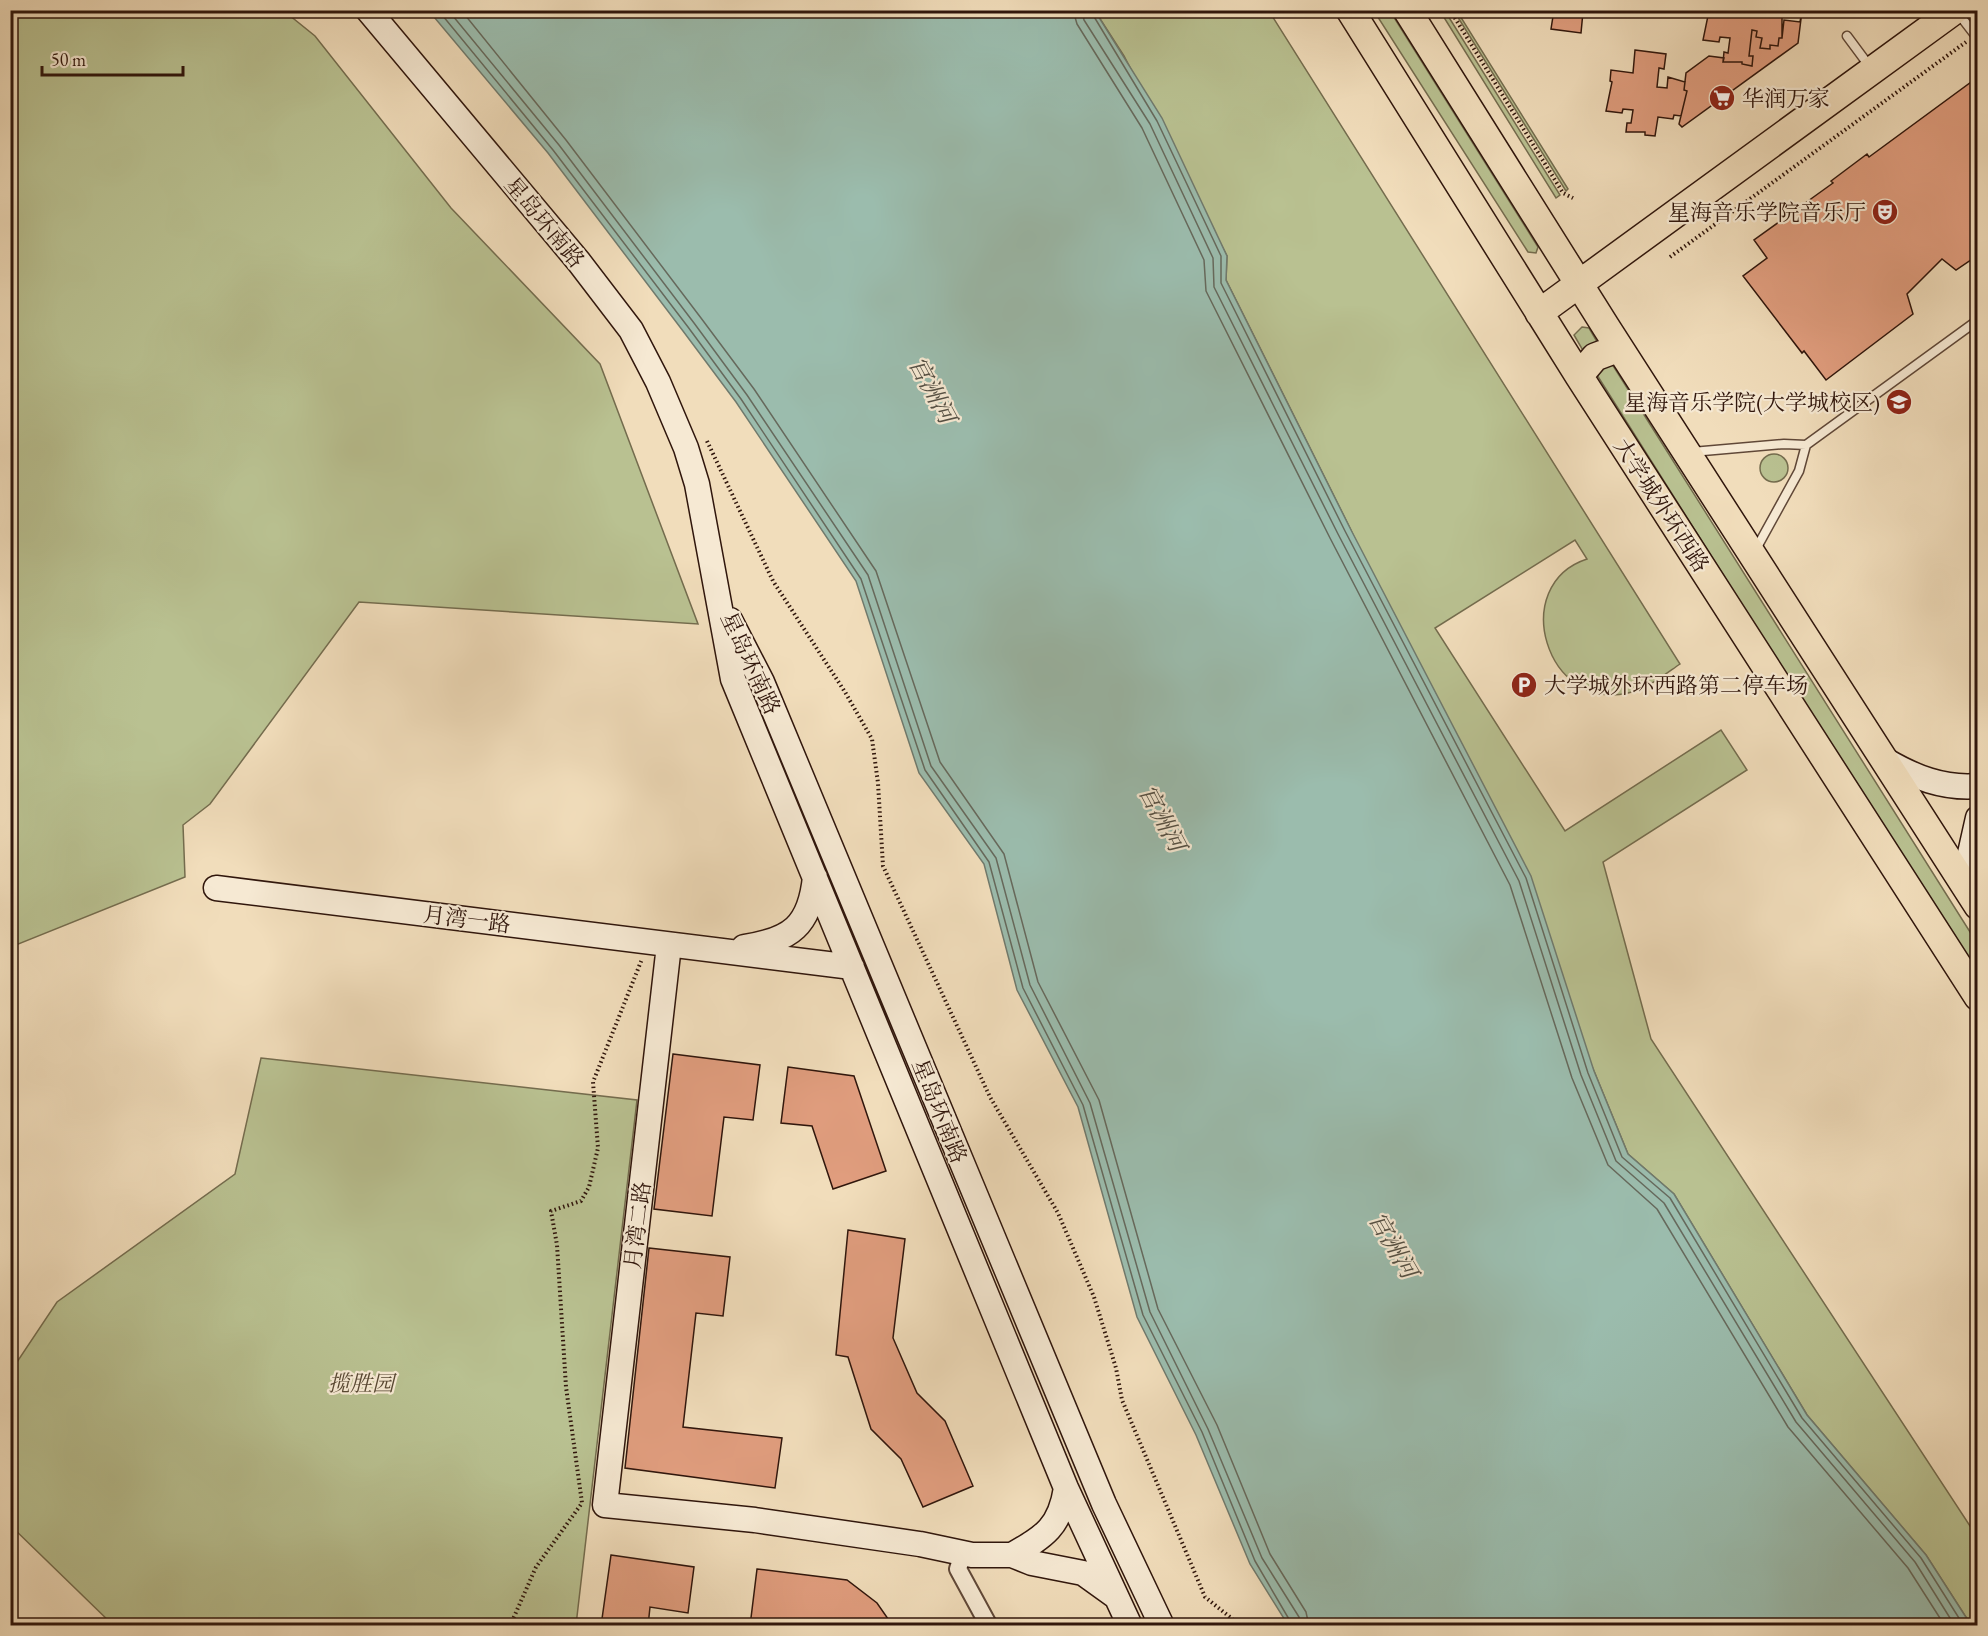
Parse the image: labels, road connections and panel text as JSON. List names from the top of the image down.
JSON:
{
  "streets": {
    "main road": [
      "星岛环南路",
      "大学城外环西路",
      "月湾一路",
      "月湾二路"
    ]
  },
  "crossings": [
    ["星岛环南路", "月湾一路"],
    ["月湾一路", "月湾二路"]
  ],
  "water": ["官洲河"],
  "parks": ["揽胜园"],
  "places": {
    "supermarket": ["华润万家"],
    "theatre": ["星海音乐学院音乐厅"],
    "school or university": ["星海音乐学院(大学城校区)"],
    "parking": ["大学城外环西路第二停车场"]
  },
  "scale_bar": "50 m"
}
